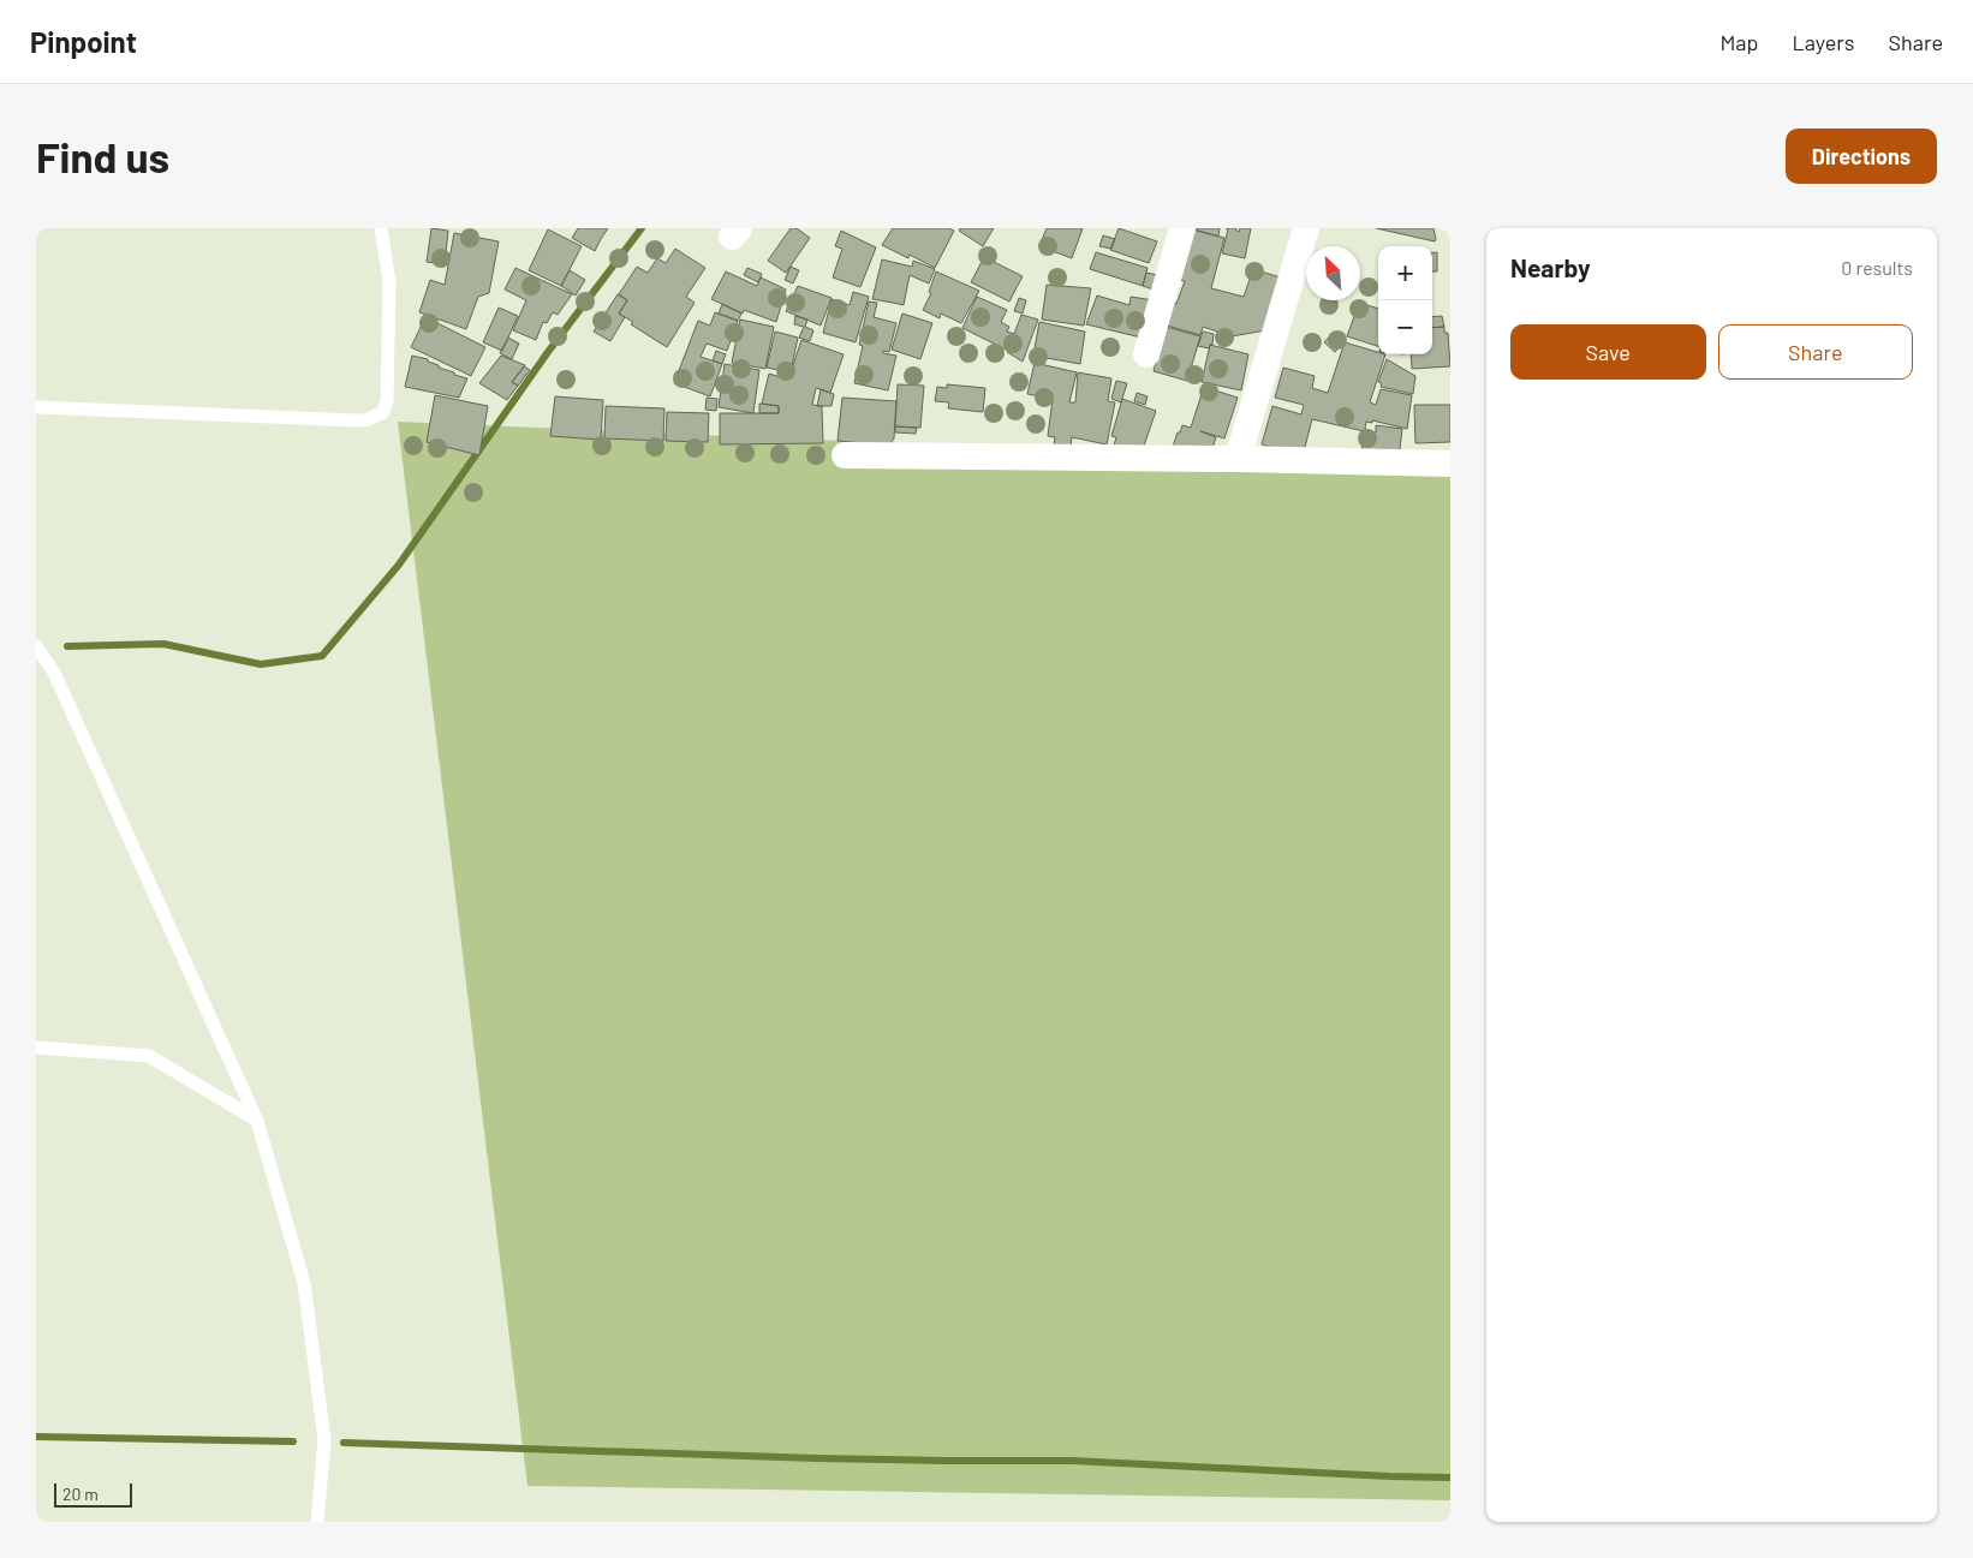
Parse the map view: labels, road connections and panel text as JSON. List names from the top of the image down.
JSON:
{
  "scale_bar": "20 m",
  "north": "top left",
  "page": {
    "header": "Pinpoint",
    "nav": ["Map", "Layers", "Share"],
    "buttons": [
      "Directions",
      ["Save", "Share"]
    ],
    "title": "Find us",
    "heading": ["Nearby", "0 results"],
    "map_buttons": ["+", "−"],
    "scale": "20 m"
  }
}
